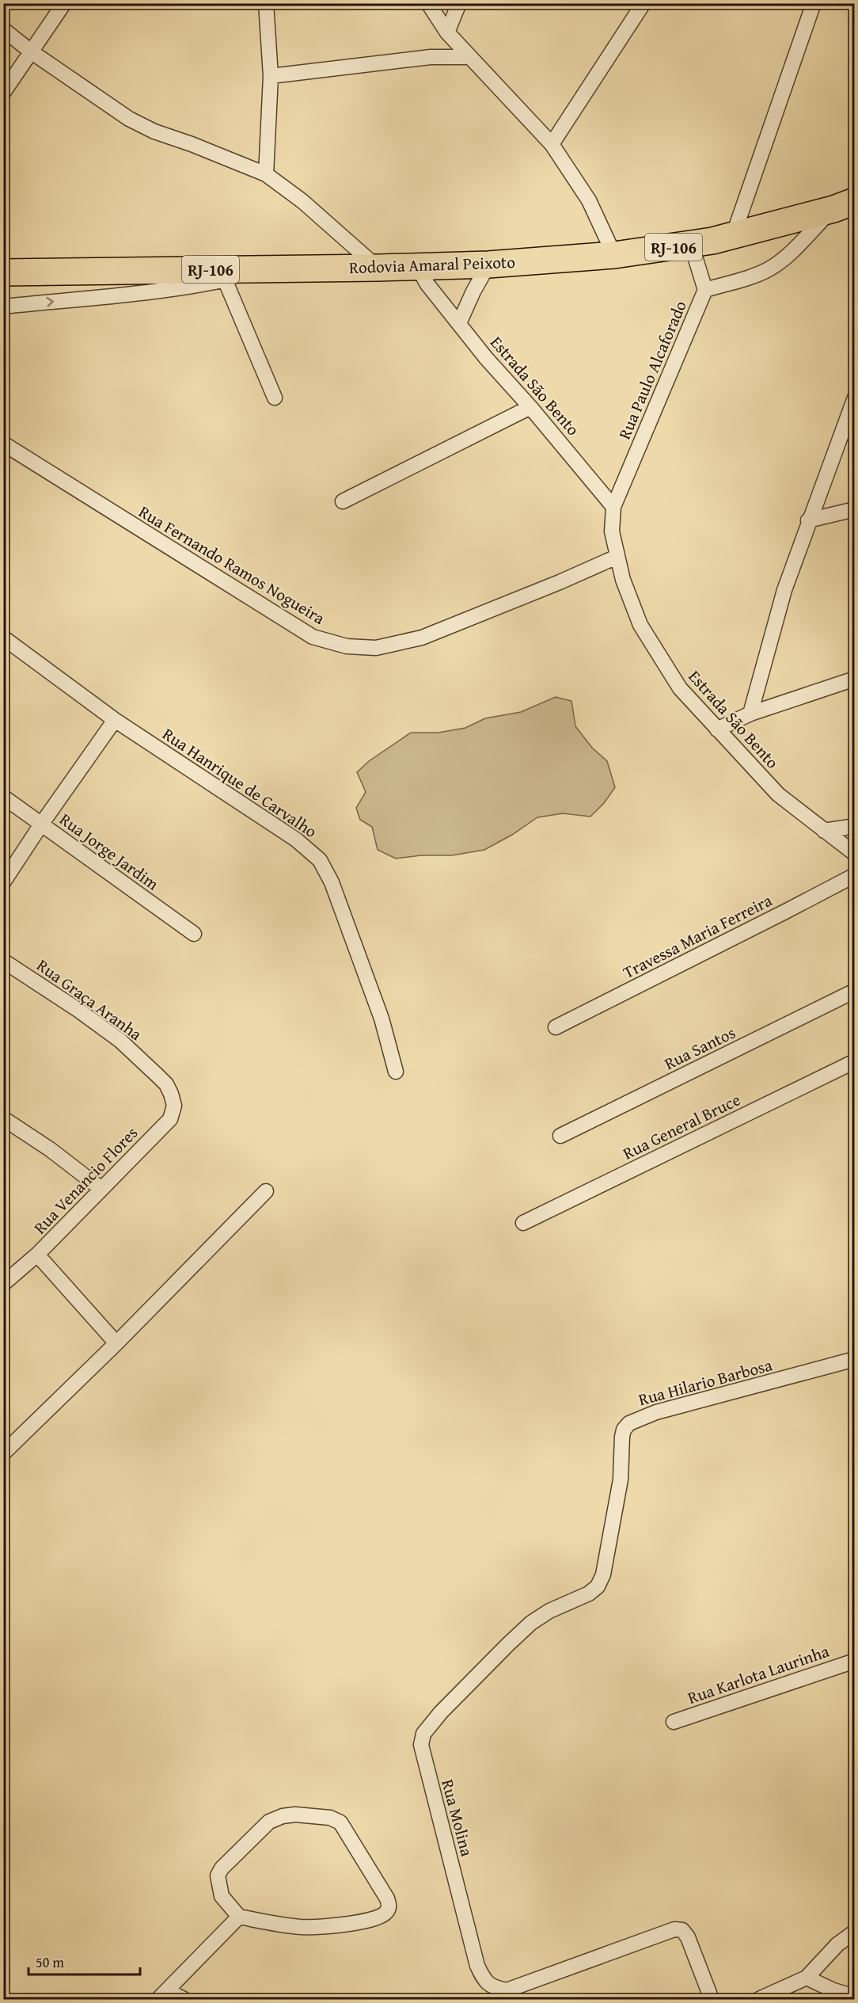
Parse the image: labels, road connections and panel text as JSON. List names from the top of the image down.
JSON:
{
  "streets": {
    "highway": ["RJ-106", "Rodovia Amaral Peixoto"],
    "street": [
      "Rua Paulo Alcaforado",
      "Estrada São Bento",
      "Rua Fernando Ramos Nogueira",
      "Rua Hanrique de Carvalho",
      "Rua Jorge Jardim",
      "Travessa Maria Ferreira",
      "Rua Graça Aranha",
      "Rua Santos",
      "Rua General Bruce",
      "Rua Venancio Flores",
      "Rua Hilario Barbosa",
      "Rua Karlota Laurinha",
      "Rua Molina"
    ]
  },
  "crossings": [
    ["Rodovia Amaral Peixoto", "Rua Paulo Alcaforado"],
    ["Rodovia Amaral Peixoto", "Estrada São Bento"],
    ["Rua Paulo Alcaforado", "Estrada São Bento"],
    ["Estrada São Bento", "Rua Fernando Ramos Nogueira"],
    ["Rua Graça Aranha", "Rua Venancio Flores"],
    ["Rua Hilario Barbosa", "Rua Molina"]
  ],
  "scale_bar": "50 m"
}
